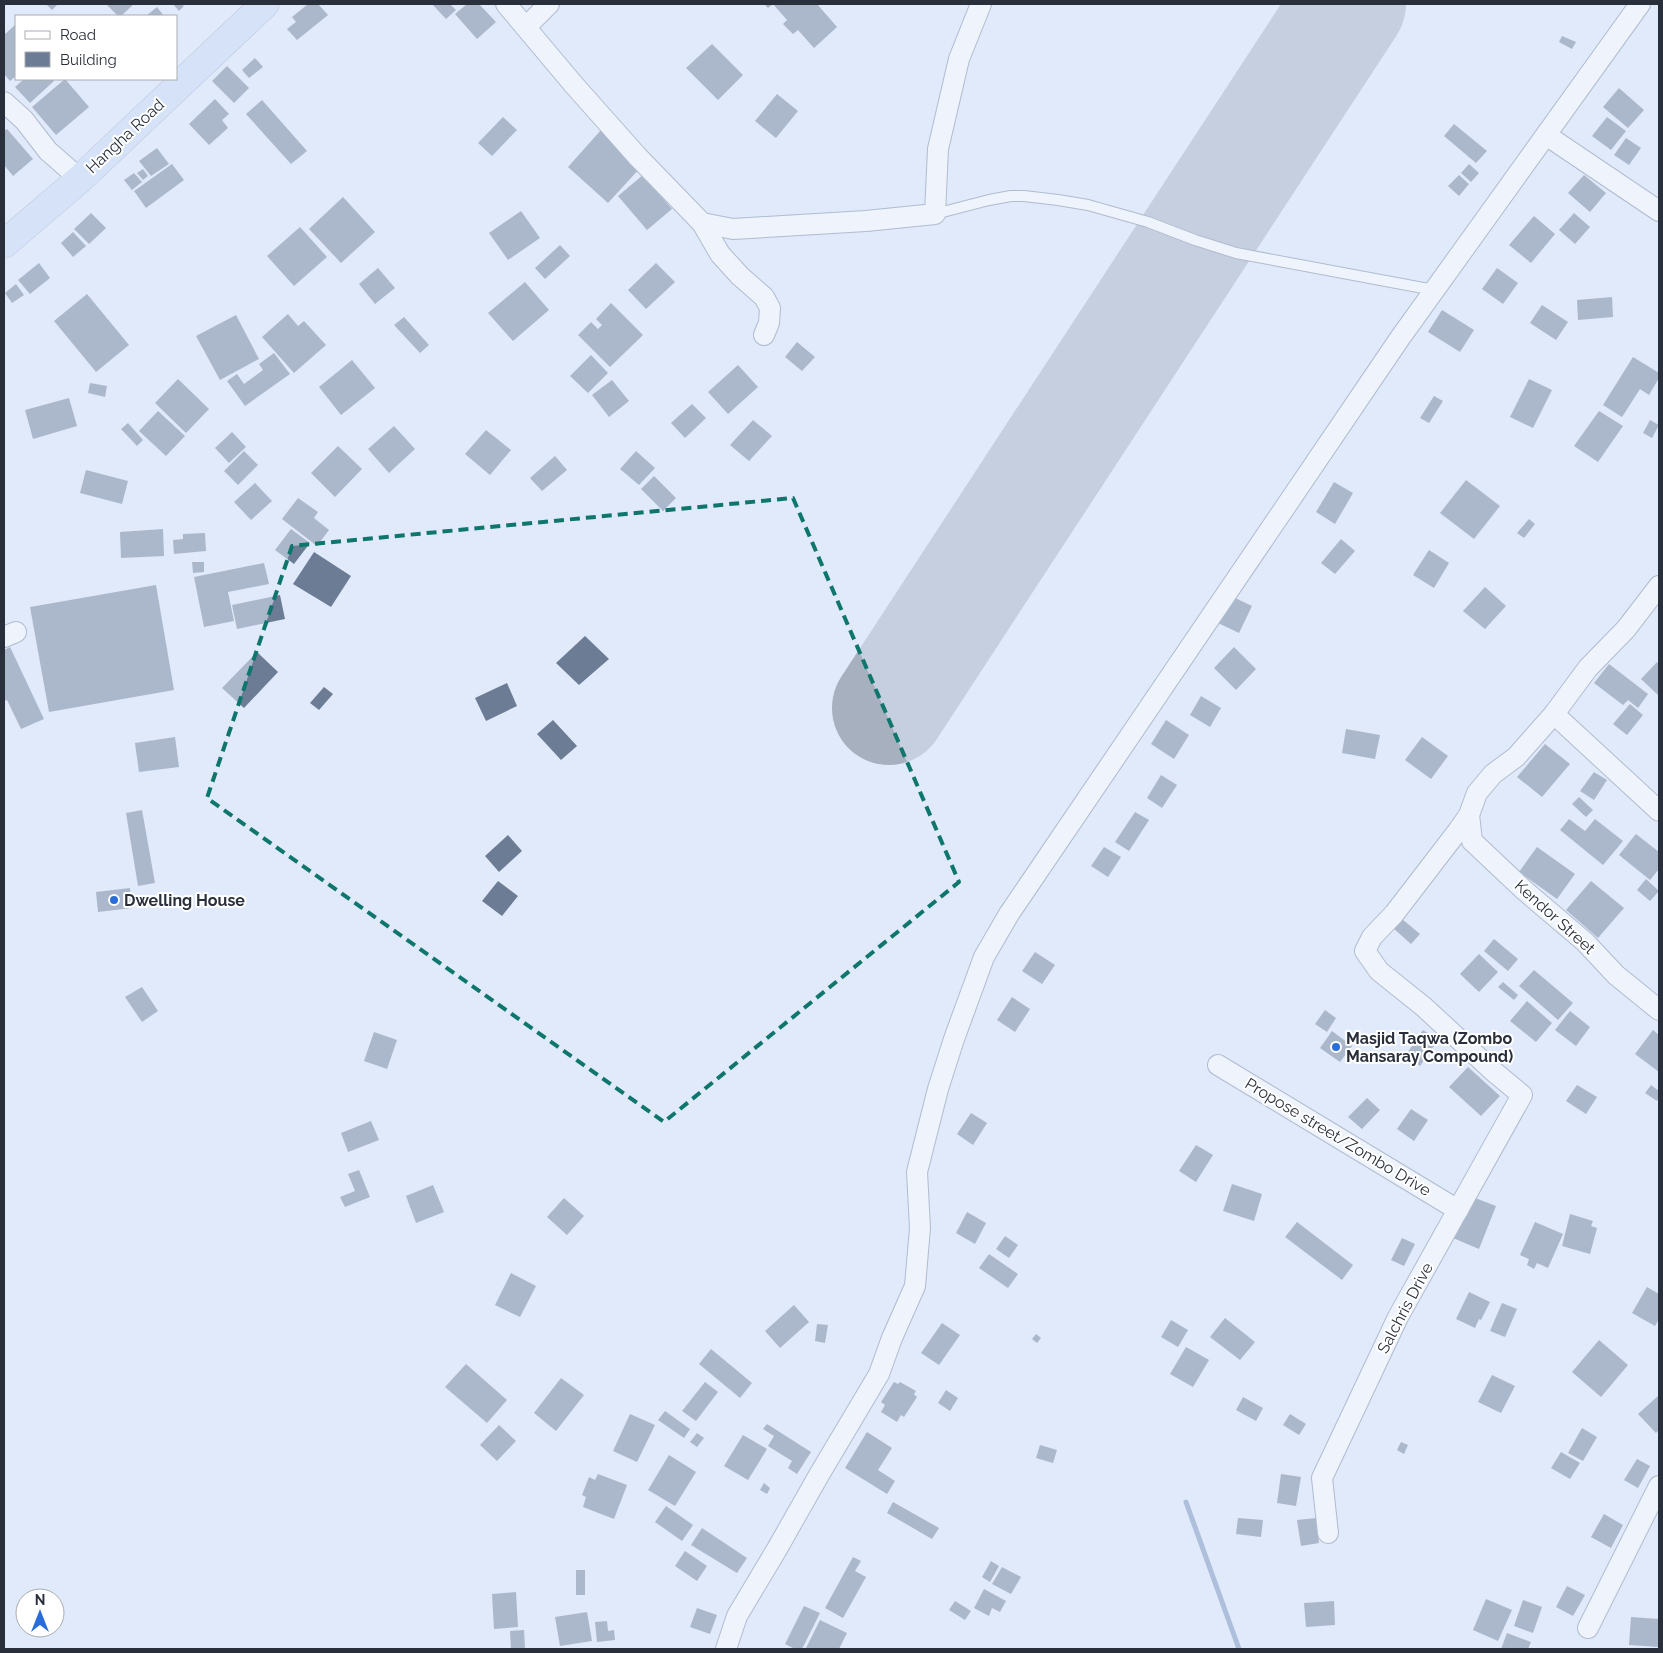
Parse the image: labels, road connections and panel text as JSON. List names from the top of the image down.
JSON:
{
  "streets": {
    "highway": ["Hangha Road"],
    "street": ["Kendor Street", "Propose street/Zombo Drive", "Salchris Drive"]
  },
  "crossings": [
    ["Kendor Street", "Salchris Drive"],
    ["Propose street/Zombo Drive", "Salchris Drive"]
  ],
  "places": ["Dwelling House", "Masjid Taqwa (Zombo Mansaray Compound)"],
  "legend": ["Road", "Building"],
  "north": "top"
}
